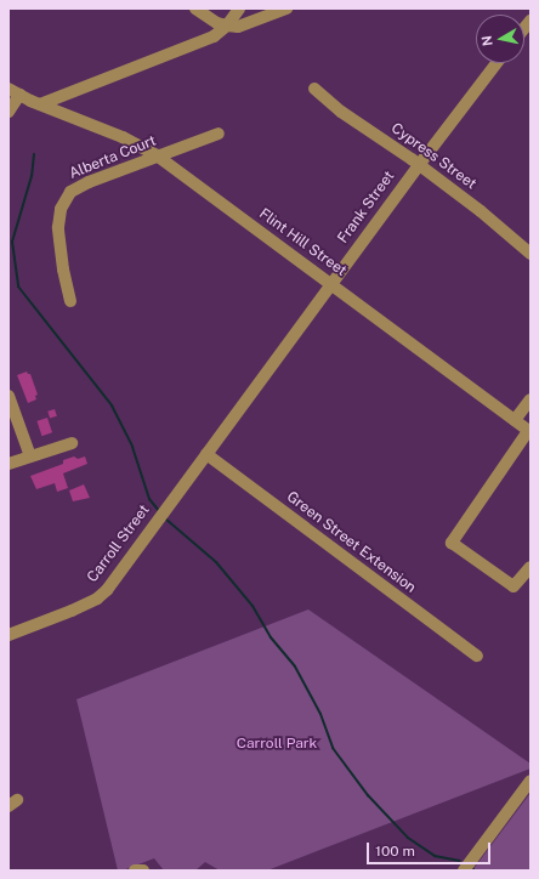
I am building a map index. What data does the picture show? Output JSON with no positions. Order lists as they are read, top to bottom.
{
  "streets": {
    "street": [
      "Cypress Street",
      "Alberta Court",
      "Frank Street",
      "Flint Hill Street",
      "Green Street Extension",
      "Carroll Street"
    ]
  },
  "crossings": [
    ["Cypress Street", "Frank Street"],
    ["Alberta Court", "Flint Hill Street"],
    ["Frank Street", "Flint Hill Street"],
    ["Frank Street", "Green Street Extension"],
    ["Frank Street", "Carroll Street"],
    ["Green Street Extension", "Carroll Street"]
  ],
  "parks": ["Carroll Park"],
  "scale_bar": "100 m",
  "north": "left"
}
